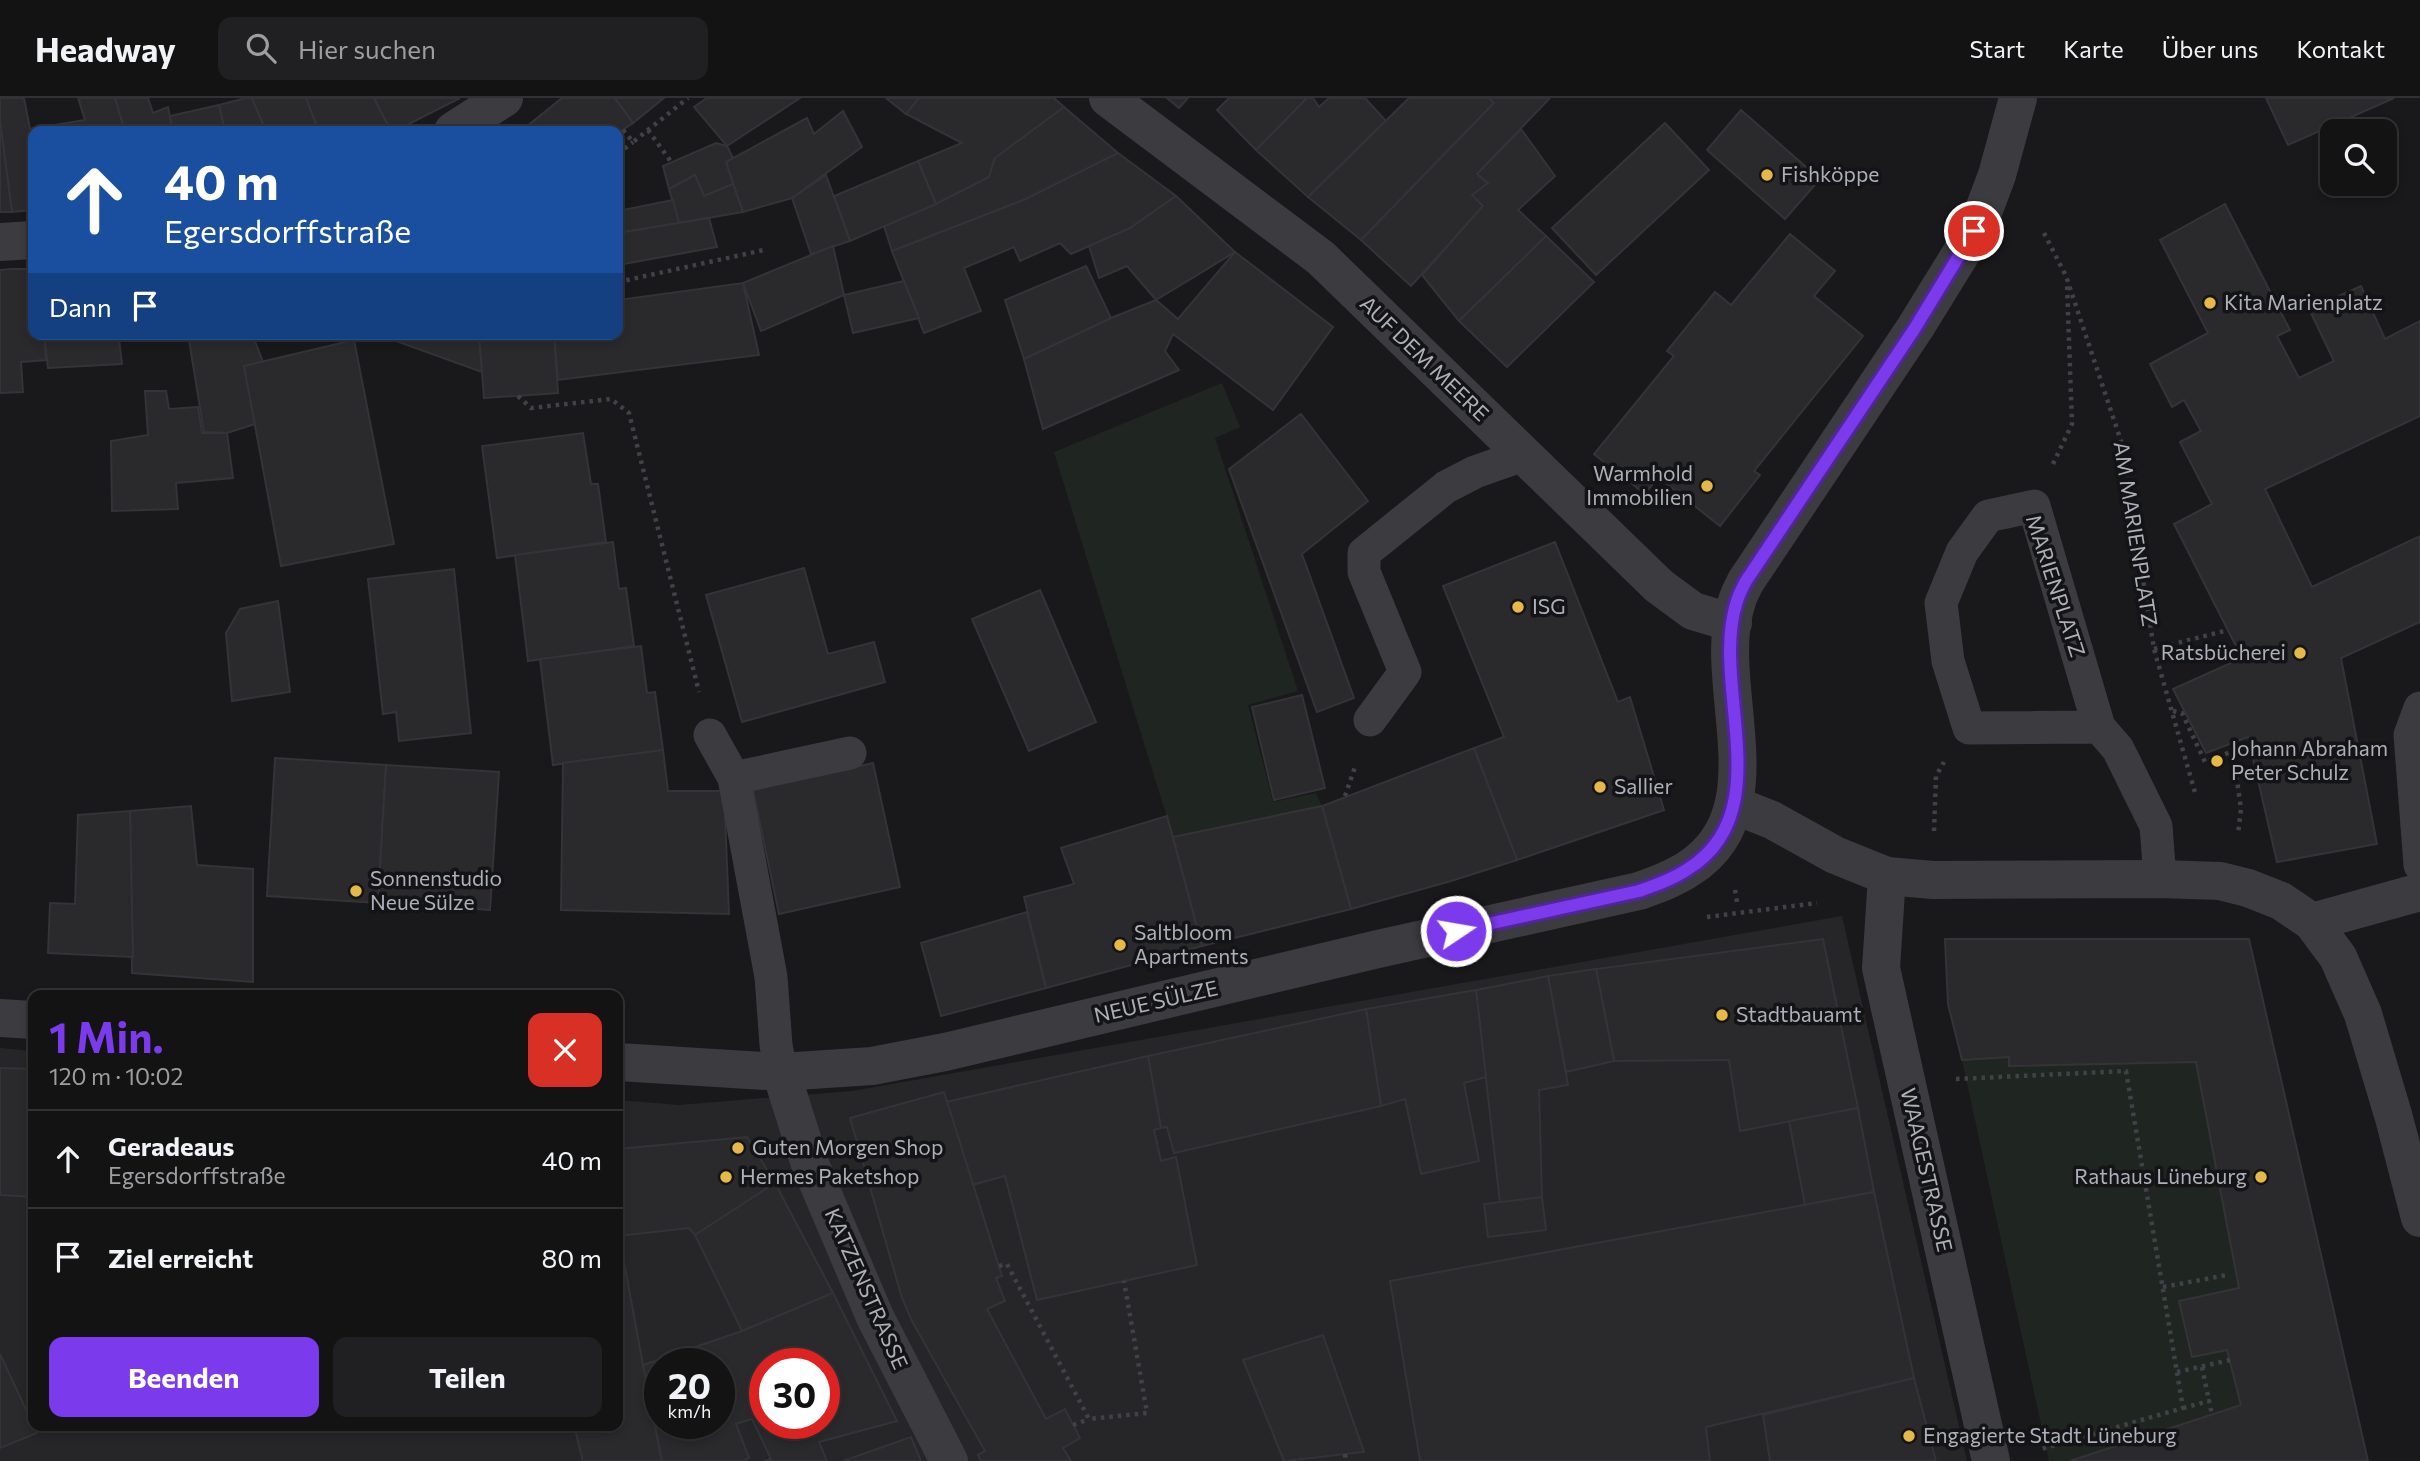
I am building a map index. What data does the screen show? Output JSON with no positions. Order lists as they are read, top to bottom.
{
  "streets": {
    "street": [
      "AUF DEM MEERE",
      "NEUE SÜLZE",
      "WAAGESTRASSE",
      "KATZENSTRASSE"
    ],
    "lane": ["MARIENPLATZ"],
    "path": ["AM MARIENPLATZ"]
  },
  "crossings": [
    ["AUF DEM MEERE", "NEUE SÜLZE"],
    ["NEUE SÜLZE", "KATZENSTRASSE"]
  ],
  "places": [
    "Fishköppe",
    "Kita Marienplatz",
    "Warmhold Immobilien",
    "ISG",
    "Ratsbücherei",
    "Johann Abraham Peter Schulz",
    "Sallier",
    "Sonnenstudio Neue Sülze",
    "Saltbloom Apartments",
    "Stadtbauamt",
    "Guten Morgen Shop",
    "Hermes Paketshop",
    "Rathaus Lüneburg",
    "Engagierte Stadt Lüneburg"
  ],
  "page": {
    "header": "Headway",
    "search": "Hier suchen",
    "nav": [
      "Start",
      "Karte",
      "Über uns",
      "Kontakt"
    ],
    "turn": ["40 m", "Egersdorffstraße"],
    "then": "Dann",
    "heading": ["1 Min.", "120 m · 10:02"],
    "list": [
      {
        "name": "Geradeaus",
        "note": "Egersdorffstraße",
        "value": "40 m"
      },
      {
        "name": "Ziel erreicht",
        "value": "80 m"
      }
    ],
    "buttons": ["Beenden", "Teilen"],
    "speed": "20 km/h",
    "limit": "30"
  }
}
